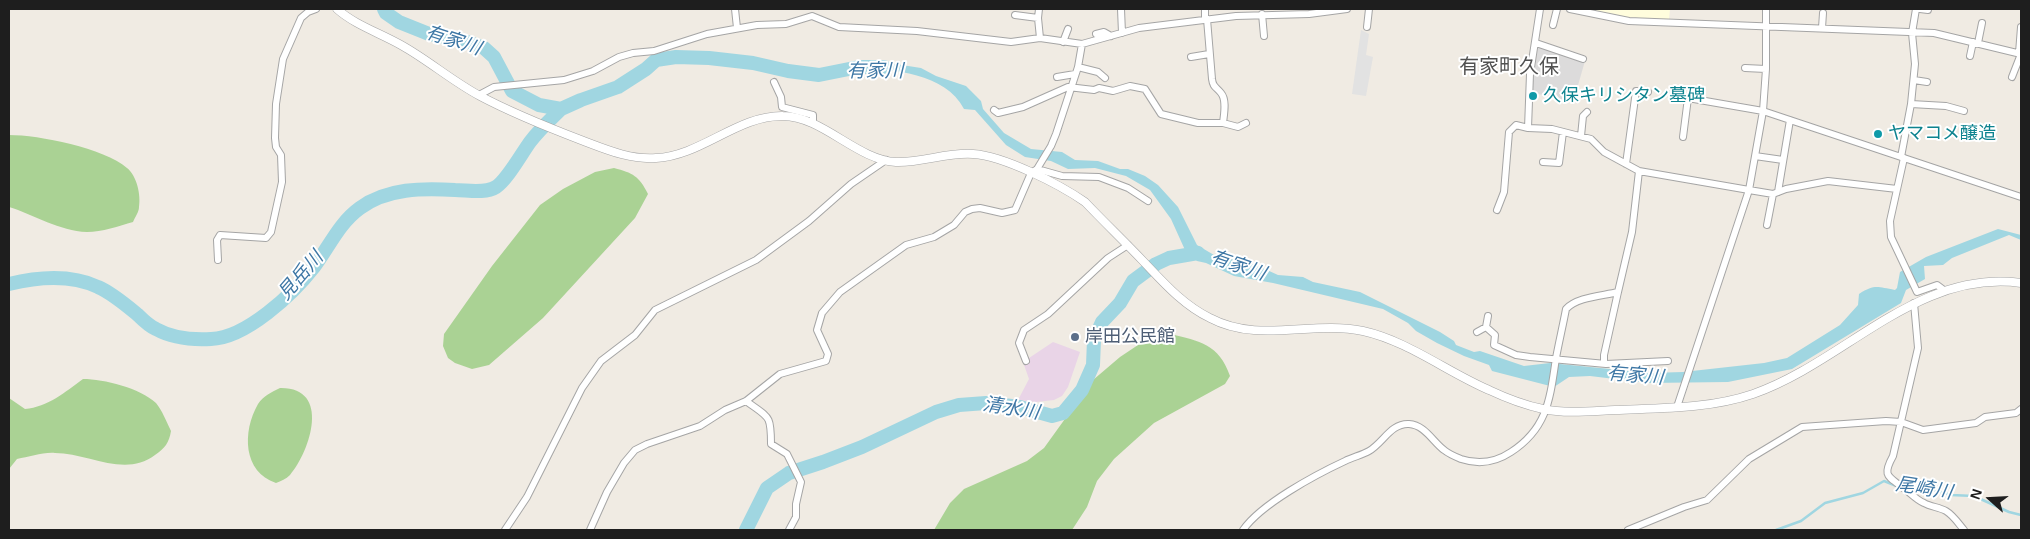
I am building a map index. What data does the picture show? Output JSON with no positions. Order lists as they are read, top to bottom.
{
  "districts": ["有家町久保"],
  "water": [
    "有家川",
    "見岳川",
    "清水川",
    "尾崎川"
  ],
  "places": ["久保キリシタン墓碑", "ヤマコメ醸造", "岸田公民館"],
  "north": "left"
}
